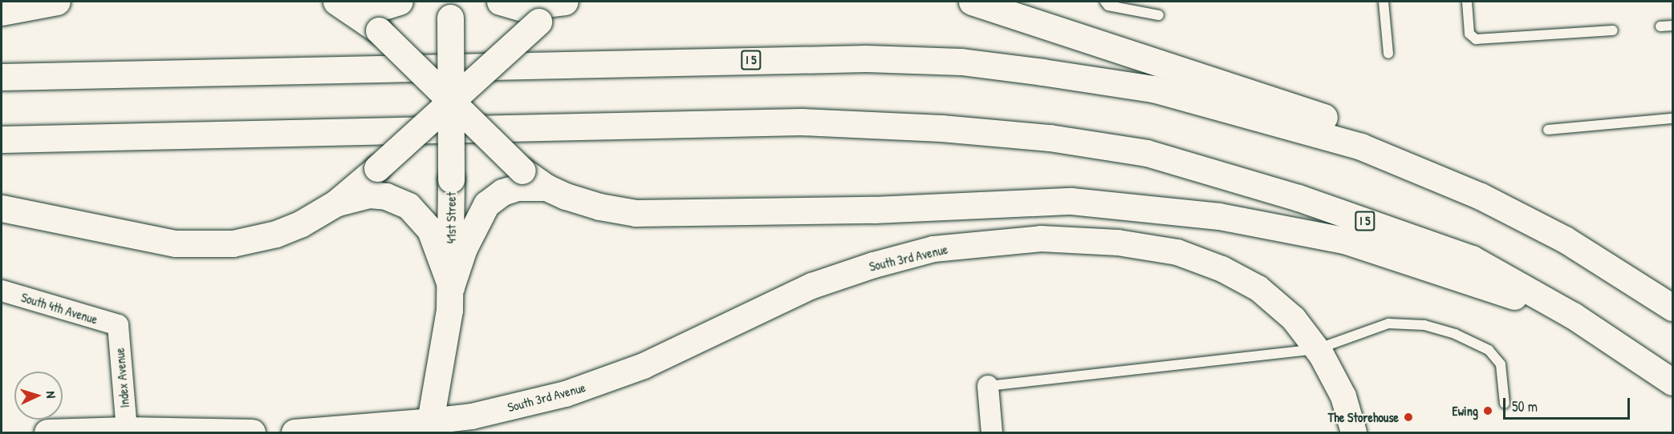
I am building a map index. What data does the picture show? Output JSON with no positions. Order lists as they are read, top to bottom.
{
  "streets": {
    "main road": ["I 5", "41st Street"],
    "street": ["South 3rd Avenue", "South 4th Avenue", "Index Avenue"]
  },
  "crossings": [
    ["41st Street", "South 3rd Avenue"],
    ["South 4th Avenue", "Index Avenue"]
  ],
  "places": ["Ewing", "The Storehouse"],
  "scale_bar": "50 m",
  "north": "right"
}
